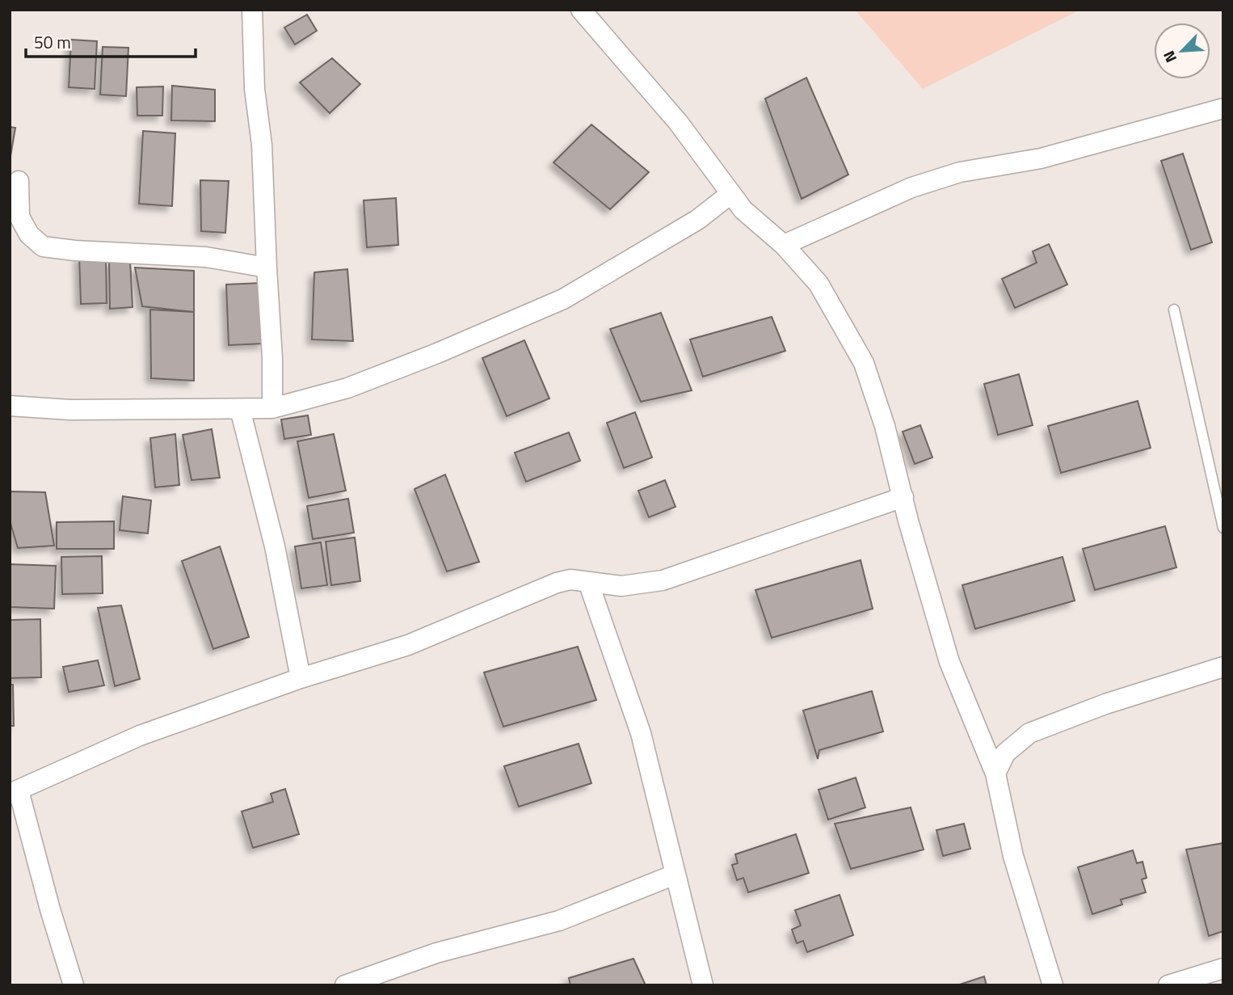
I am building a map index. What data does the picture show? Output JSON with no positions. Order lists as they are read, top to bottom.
{
  "scale_bar": "50 m",
  "north": "bottom left"
}
